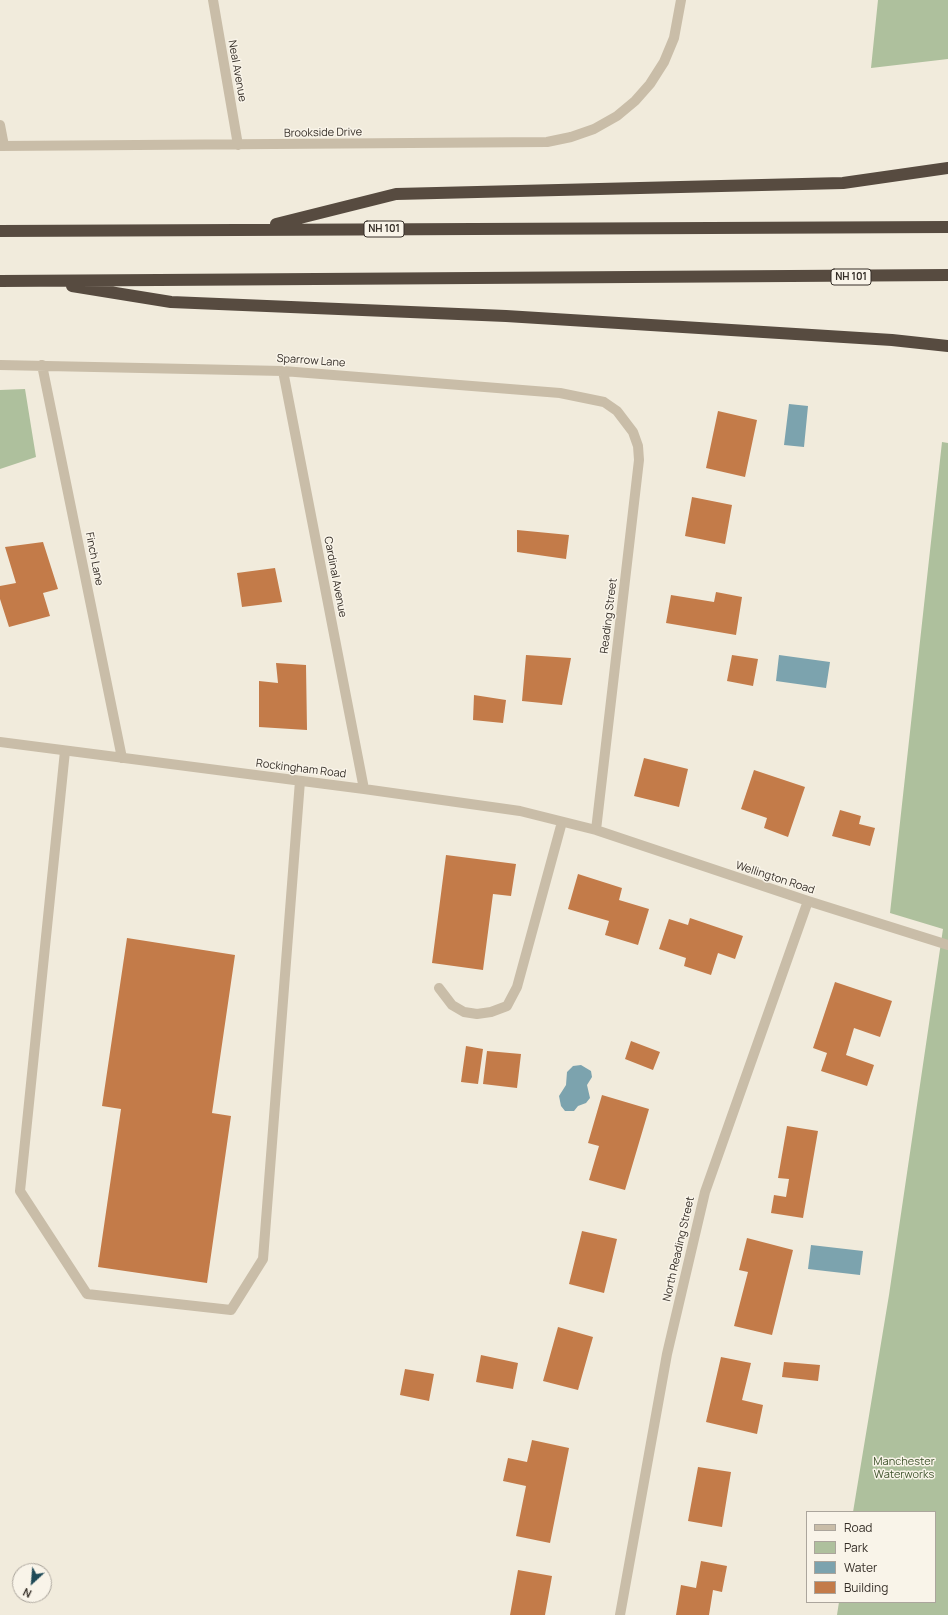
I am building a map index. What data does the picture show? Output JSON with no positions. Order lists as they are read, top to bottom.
{
  "streets": {
    "highway": ["NH 101"],
    "street": [
      "Neal Avenue",
      "Brookside Drive",
      "Sparrow Lane",
      "Finch Lane",
      "Cardinal Avenue",
      "Reading Street",
      "Rockingham Road",
      "Wellington Road",
      "North Reading Street"
    ]
  },
  "crossings": [
    ["Neal Avenue", "Brookside Drive"],
    ["Sparrow Lane", "Finch Lane"],
    ["Sparrow Lane", "Cardinal Avenue"],
    ["Sparrow Lane", "Reading Street"],
    ["Finch Lane", "Rockingham Road"],
    ["Cardinal Avenue", "Rockingham Road"],
    ["Reading Street", "Rockingham Road"],
    ["Reading Street", "Wellington Road"],
    ["Rockingham Road", "Wellington Road"],
    ["Wellington Road", "North Reading Street"]
  ],
  "parks": ["Manchester Waterworks"],
  "legend": [
    "Road",
    "Park",
    "Water",
    "Building"
  ],
  "north": "bottom left"
}
